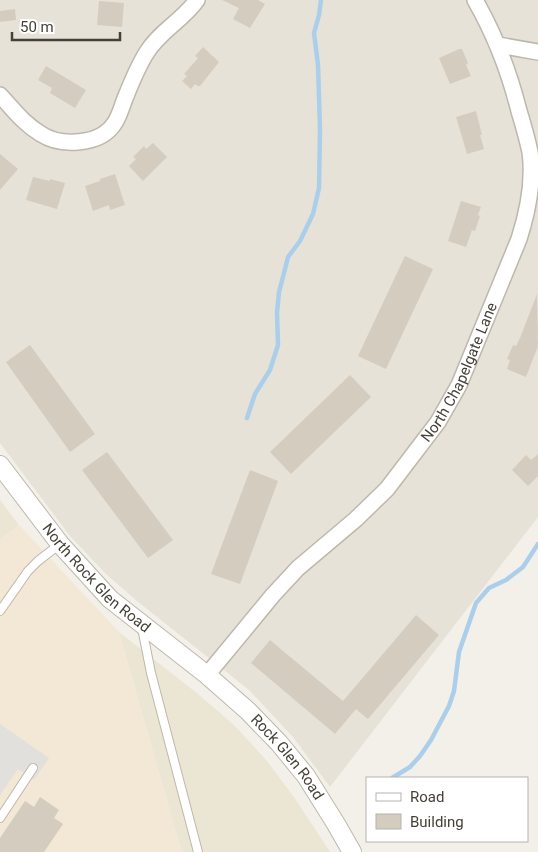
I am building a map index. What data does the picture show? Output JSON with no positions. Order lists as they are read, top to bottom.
{
  "streets": {
    "street": ["North Chapelgate Lane", "North Rock Glen Road", "Rock Glen Road"]
  },
  "crossings": [
    ["North Chapelgate Lane", "North Rock Glen Road"],
    ["North Chapelgate Lane", "Rock Glen Road"],
    ["North Rock Glen Road", "Rock Glen Road"]
  ],
  "legend": ["Road", "Building"],
  "scale_bar": "50 m"
}
